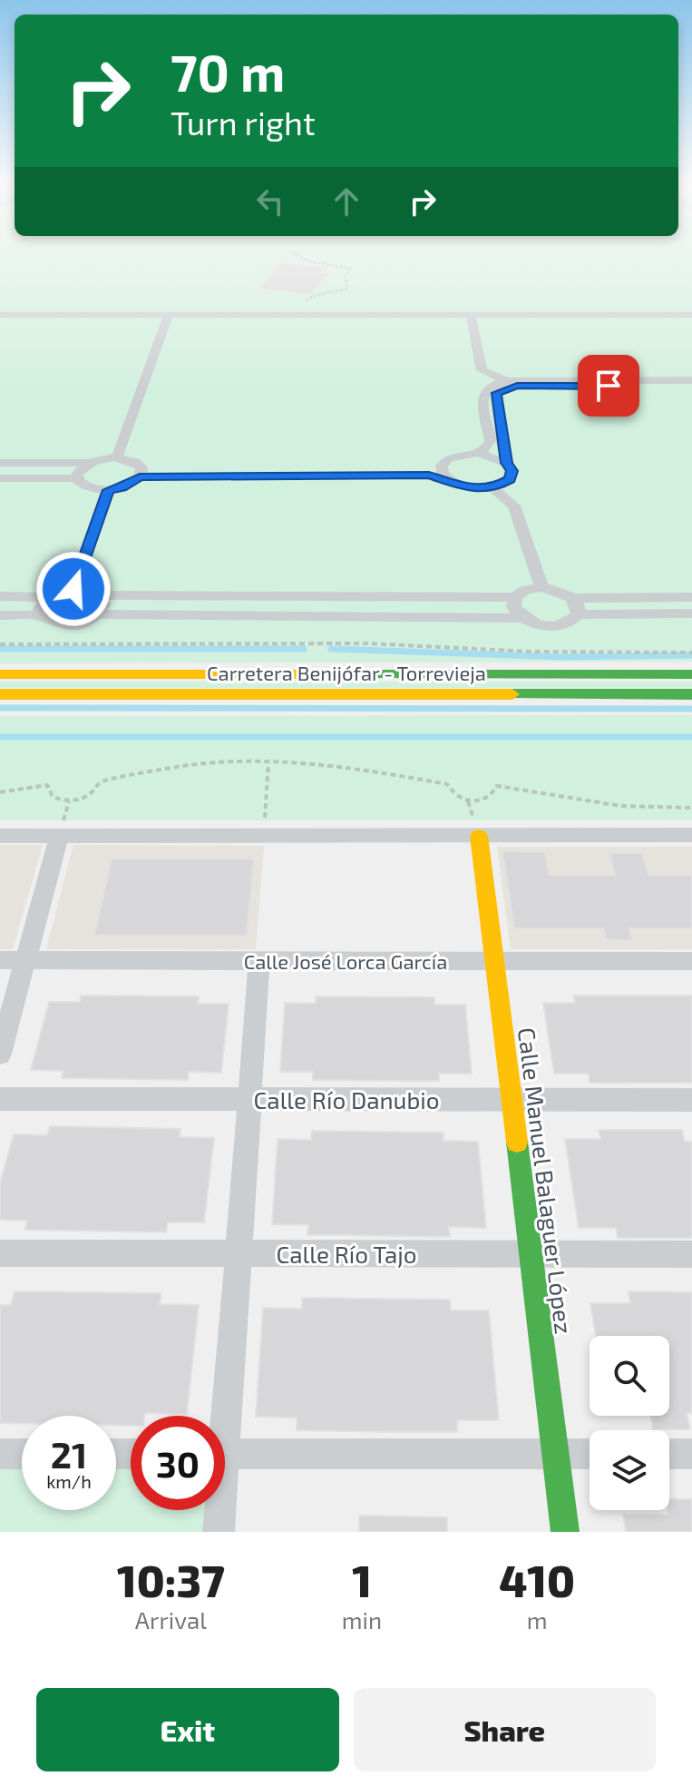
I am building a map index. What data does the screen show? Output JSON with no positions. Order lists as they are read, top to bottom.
{
  "streets": {
    "main road": ["Carretera Benijófar - Torrevieja", "Calle Manuel Balaguer López"],
    "street": ["Calle José Lorca García", "Calle Río Danubio", "Calle Río Tajo"]
  },
  "crossings": [
    ["Calle José Lorca García", "Calle Manuel Balaguer López"],
    ["Calle Río Danubio", "Calle Manuel Balaguer López"],
    ["Calle Manuel Balaguer López", "Calle Río Tajo"]
  ],
  "page": {
    "turn": ["70 m", "Turn right"],
    "speed": "21 km/h",
    "limit": "30",
    "eta": [
      "10:37",
      "Arrival",
      "1",
      "min",
      "410",
      "m"
    ],
    "buttons": ["Exit", "Share"]
  }
}
